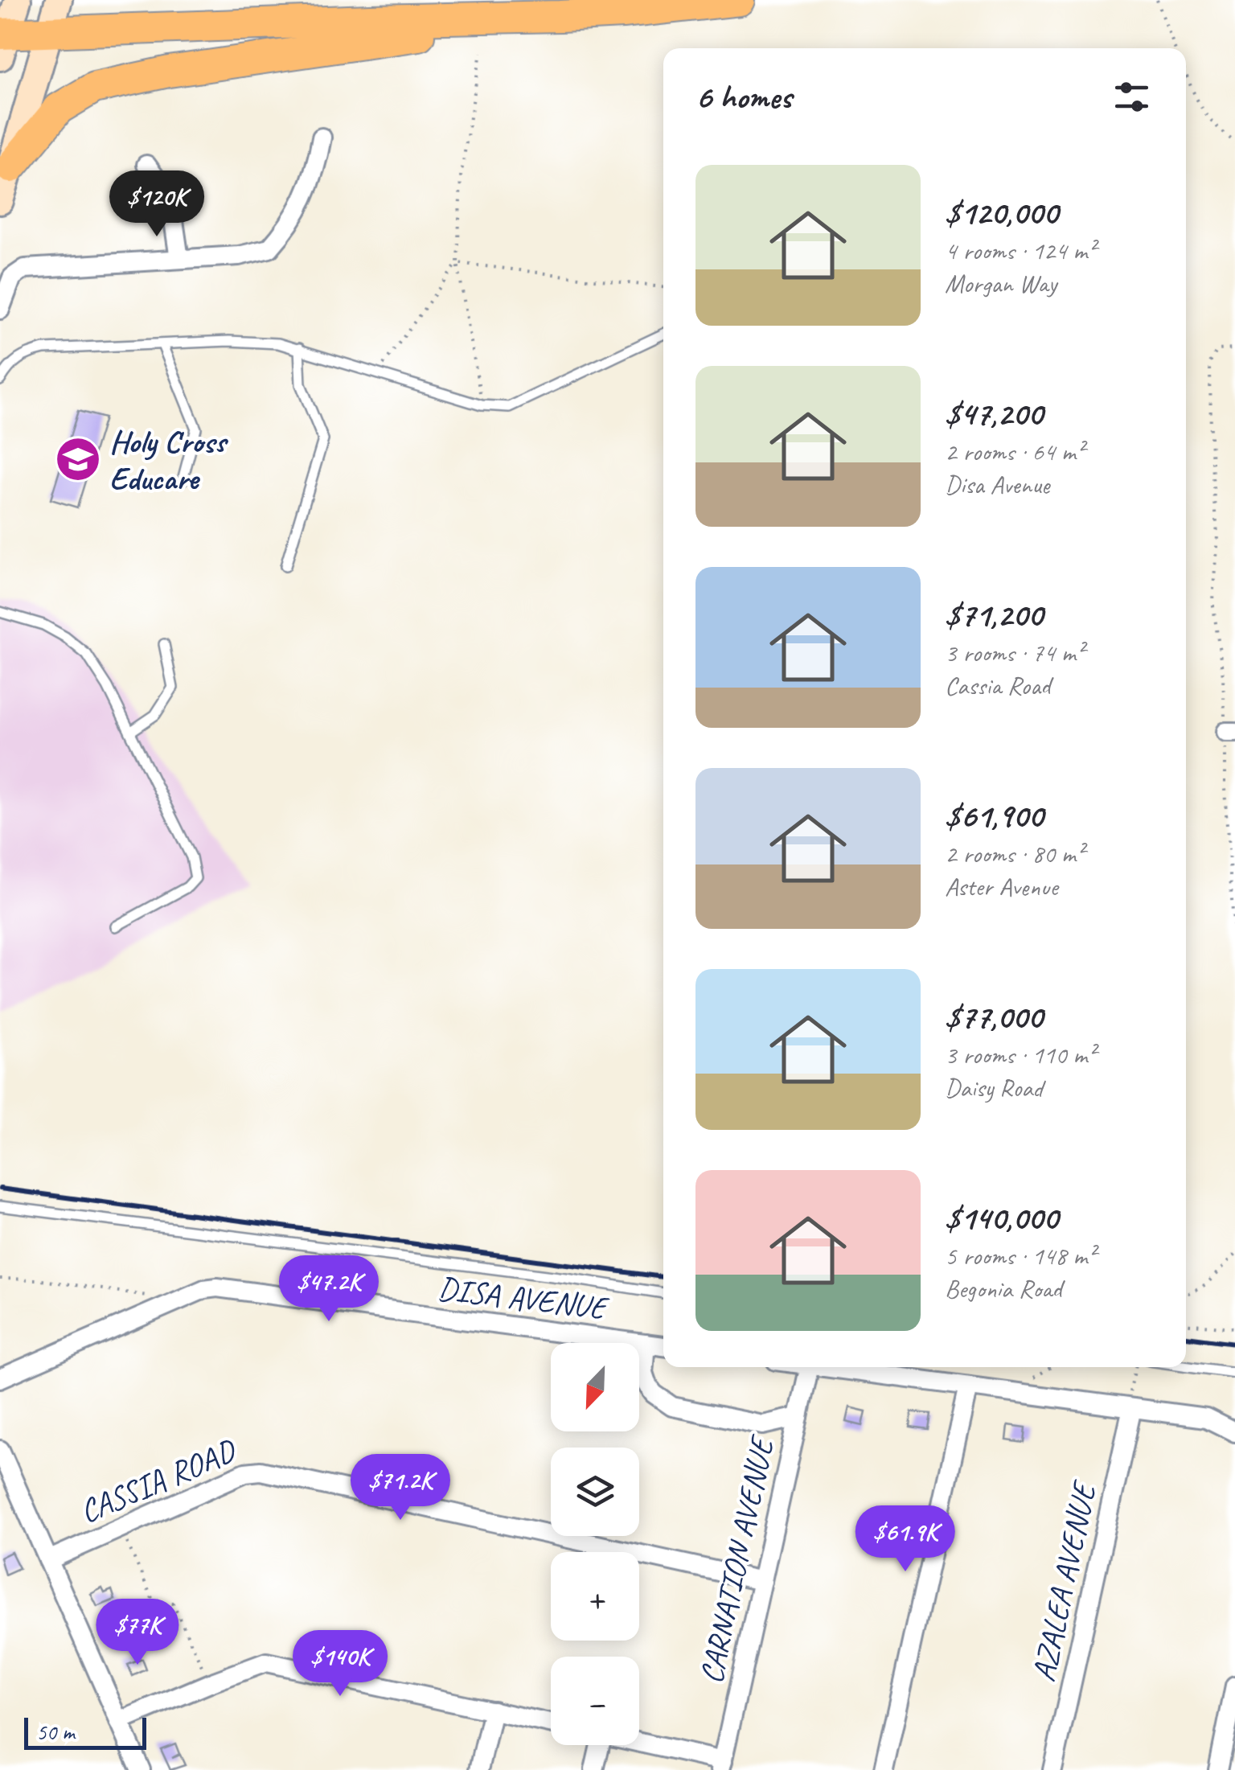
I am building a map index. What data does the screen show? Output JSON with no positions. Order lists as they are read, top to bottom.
{
  "streets": {
    "street": [
      "DISA AVENUE",
      "CASSIA ROAD",
      "CARNATION AVENUE",
      "AZALEA AVENUE"
    ]
  },
  "crossings": [
    ["CASSIA ROAD", "CARNATION AVENUE"]
  ],
  "places": {
    "school or university": ["Holy Cross Educare"]
  },
  "scale_bar": "50 m",
  "north": "bottom left",
  "page": {
    "heading": "6 homes",
    "list": [
      {
        "name": "$120,000",
        "note": "4 rooms · 124 m² · Morgan Way"
      },
      {
        "name": "$47,200",
        "note": "2 rooms · 64 m² · Disa Avenue"
      },
      {
        "name": "$71,200",
        "note": "3 rooms · 74 m² · Cassia Road"
      },
      {
        "name": "$61,900",
        "note": "2 rooms · 80 m² · Aster Avenue"
      },
      {
        "name": "$77,000",
        "note": "3 rooms · 110 m² · Daisy Road"
      },
      {
        "name": "$140,000",
        "note": "5 rooms · 148 m² · Begonia Road"
      }
    ],
    "price": [
      "$120K",
      "$47.2K",
      "$71.2K",
      "$61.9K",
      "$77K",
      "$140K"
    ],
    "map_buttons": ["+", "−"],
    "scale": "50 m"
  }
}
